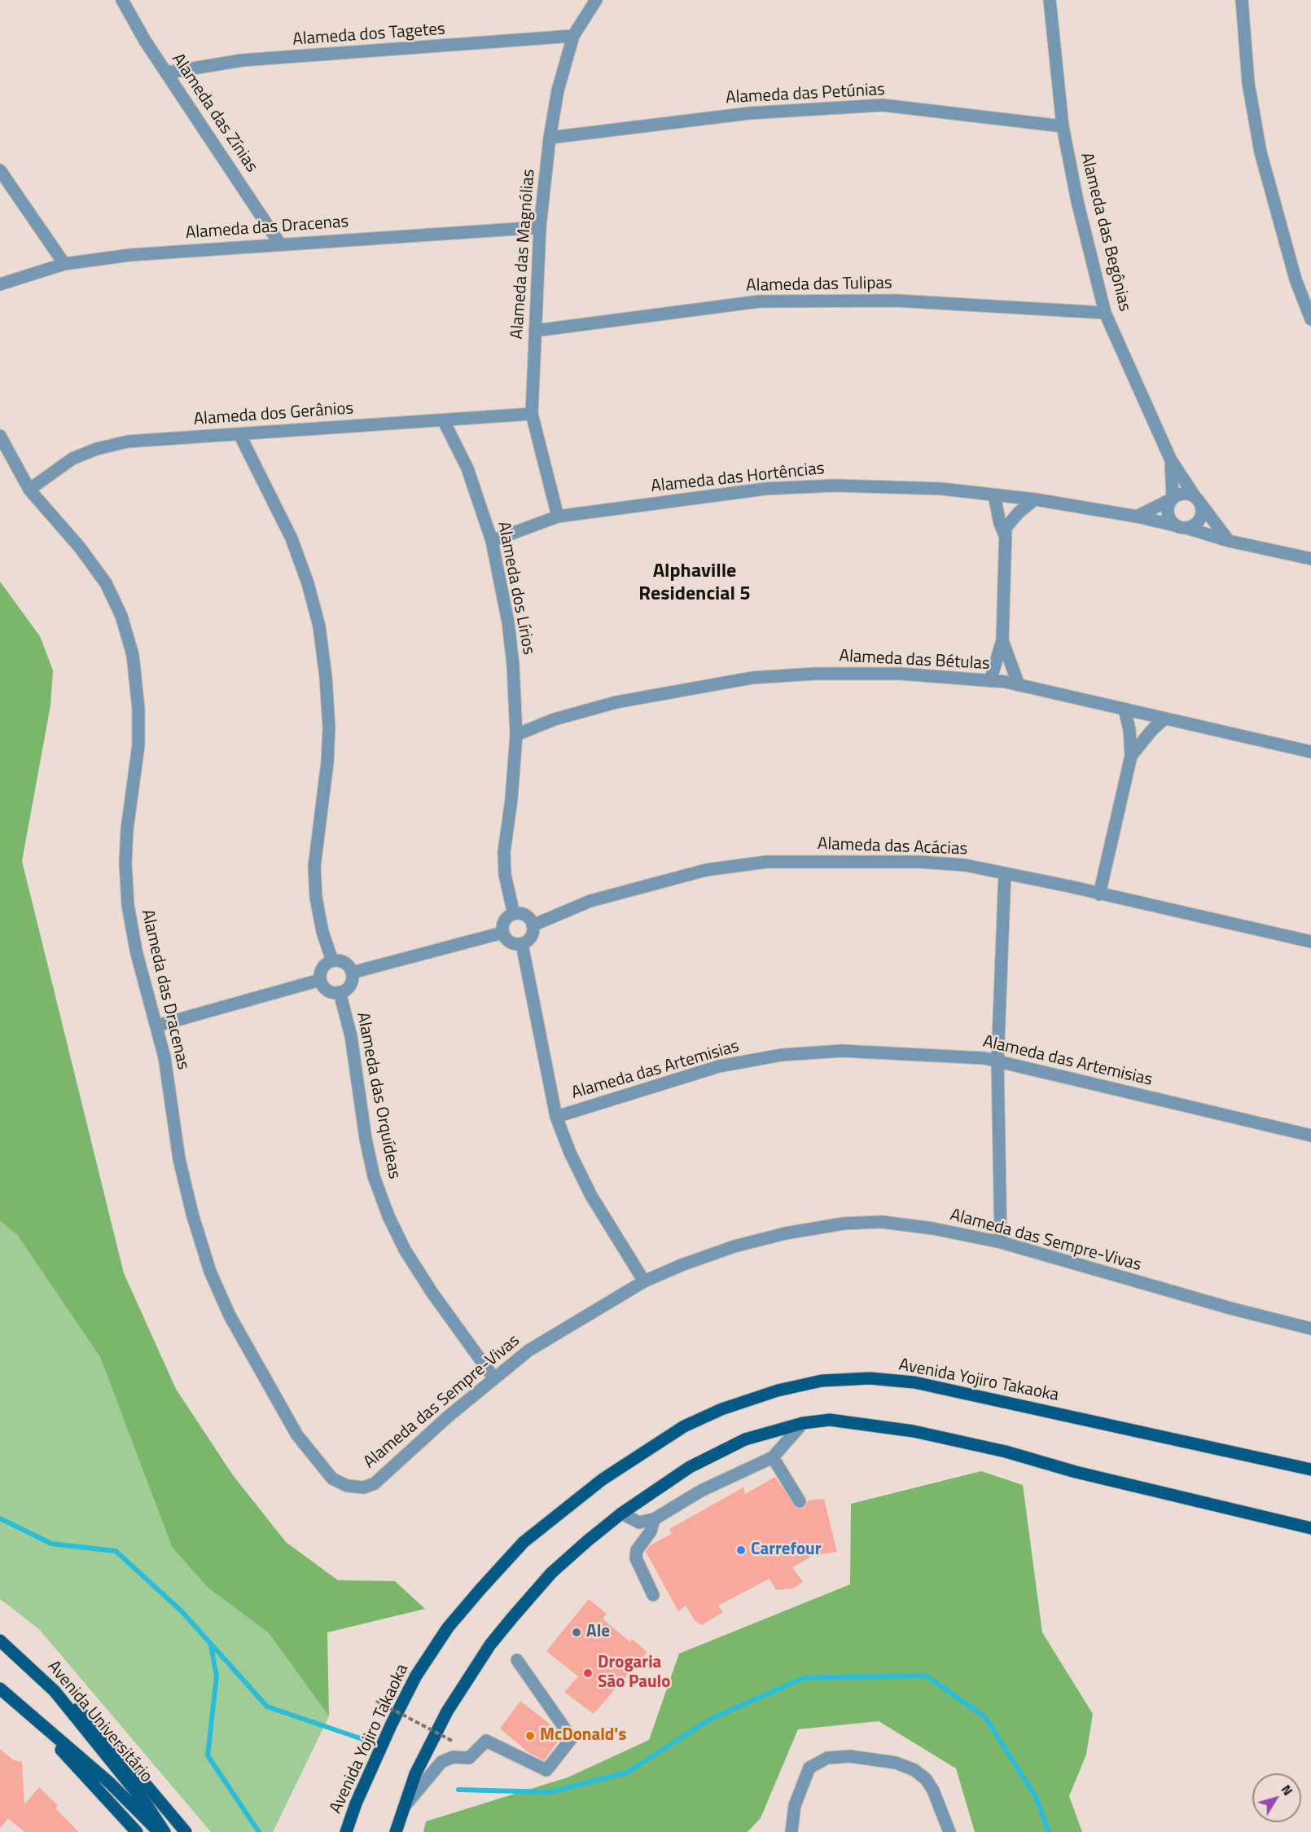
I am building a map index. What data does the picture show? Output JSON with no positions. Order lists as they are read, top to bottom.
{
  "streets": {
    "main road": ["Avenida Yojiro Takaoka", "Avenida Universitário"],
    "street": [
      "Alameda dos Tagetes",
      "Alameda das Petúnias",
      "Alameda das Zínias",
      "Alameda das Dracenas",
      "Alameda das Begônias",
      "Alameda das Magnólias",
      "Alameda das Tulipas",
      "Alameda dos Gerânios",
      "Alameda das Hortências",
      "Alameda dos Lírios",
      "Alameda das Bétulas",
      "Alameda das Acácias",
      "Alameda das Artemisias",
      "Alameda das Orquídeas",
      "Alameda das Sempre-Vivas"
    ]
  },
  "crossings": [
    ["Alameda dos Tagetes", "Alameda das Zínias"],
    ["Alameda dos Tagetes", "Alameda das Magnólias"],
    ["Alameda das Petúnias", "Alameda das Begônias"],
    ["Alameda das Petúnias", "Alameda das Magnólias"],
    ["Alameda das Zínias", "Alameda das Dracenas"],
    ["Alameda das Dracenas", "Alameda das Magnólias"],
    ["Alameda das Dracenas", "Alameda dos Gerânios"],
    ["Alameda das Dracenas", "Alameda das Sempre-Vivas"],
    ["Alameda das Begônias", "Alameda das Tulipas"],
    ["Alameda das Begônias", "Alameda das Hortências"],
    ["Alameda das Magnólias", "Alameda das Tulipas"],
    ["Alameda das Magnólias", "Alameda dos Gerânios"],
    ["Alameda das Magnólias", "Alameda das Hortências"],
    ["Alameda dos Gerânios", "Alameda dos Lírios"],
    ["Alameda das Hortências", "Alameda dos Lírios"],
    ["Alameda dos Lírios", "Alameda das Bétulas"],
    ["Alameda dos Lírios", "Alameda das Acácias"],
    ["Alameda das Orquídeas", "Alameda das Sempre-Vivas"]
  ],
  "districts": ["Alphaville Residencial 5"],
  "places": [
    "Carrefour",
    "Ale",
    "Drogaria São Paulo",
    "McDonald's"
  ],
  "north": "top right"
}
